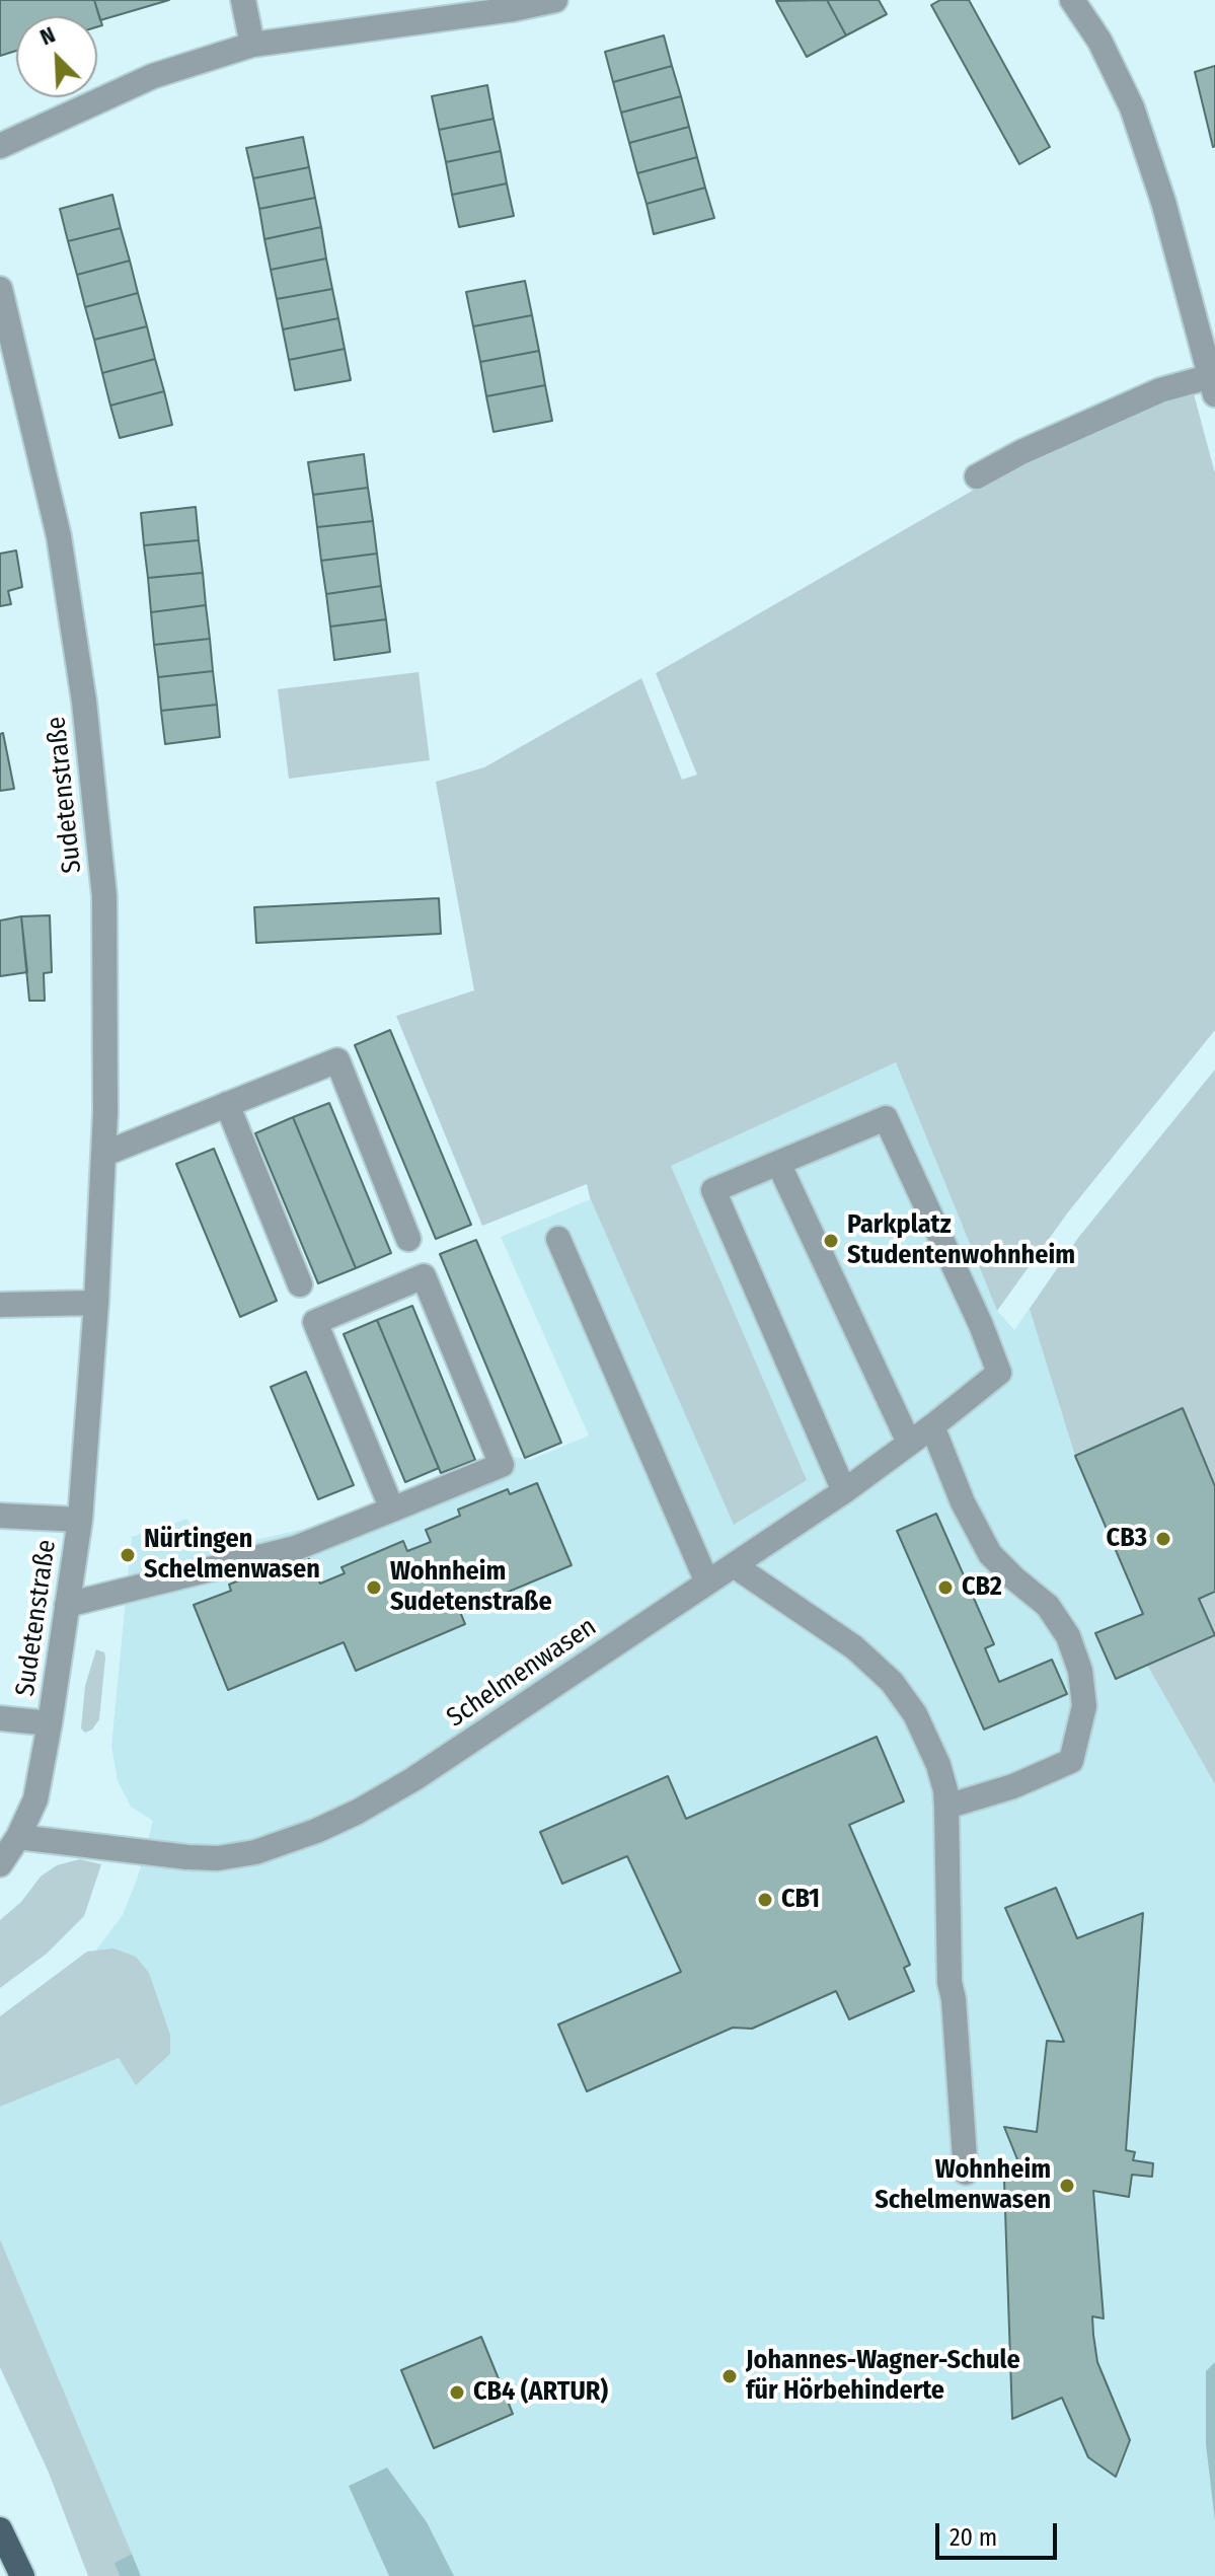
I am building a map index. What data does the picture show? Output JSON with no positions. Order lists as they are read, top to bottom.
{
  "streets": {
    "street": ["Sudetenstraße", "Schelmenwasen"]
  },
  "crossings": [
    ["Sudetenstraße", "Schelmenwasen"]
  ],
  "places": [
    "Parkplatz Studentenwohnheim",
    "CB3",
    "Nürtingen Schelmenwasen",
    "Wohnheim Sudetenstraße",
    "CB2",
    "CB1",
    "Wohnheim Schelmenwasen",
    "Johannes-Wagner-Schule für Hörbehinderte",
    "CB4 (ARTUR)"
  ],
  "scale_bar": "20 m",
  "north": "top left"
}
